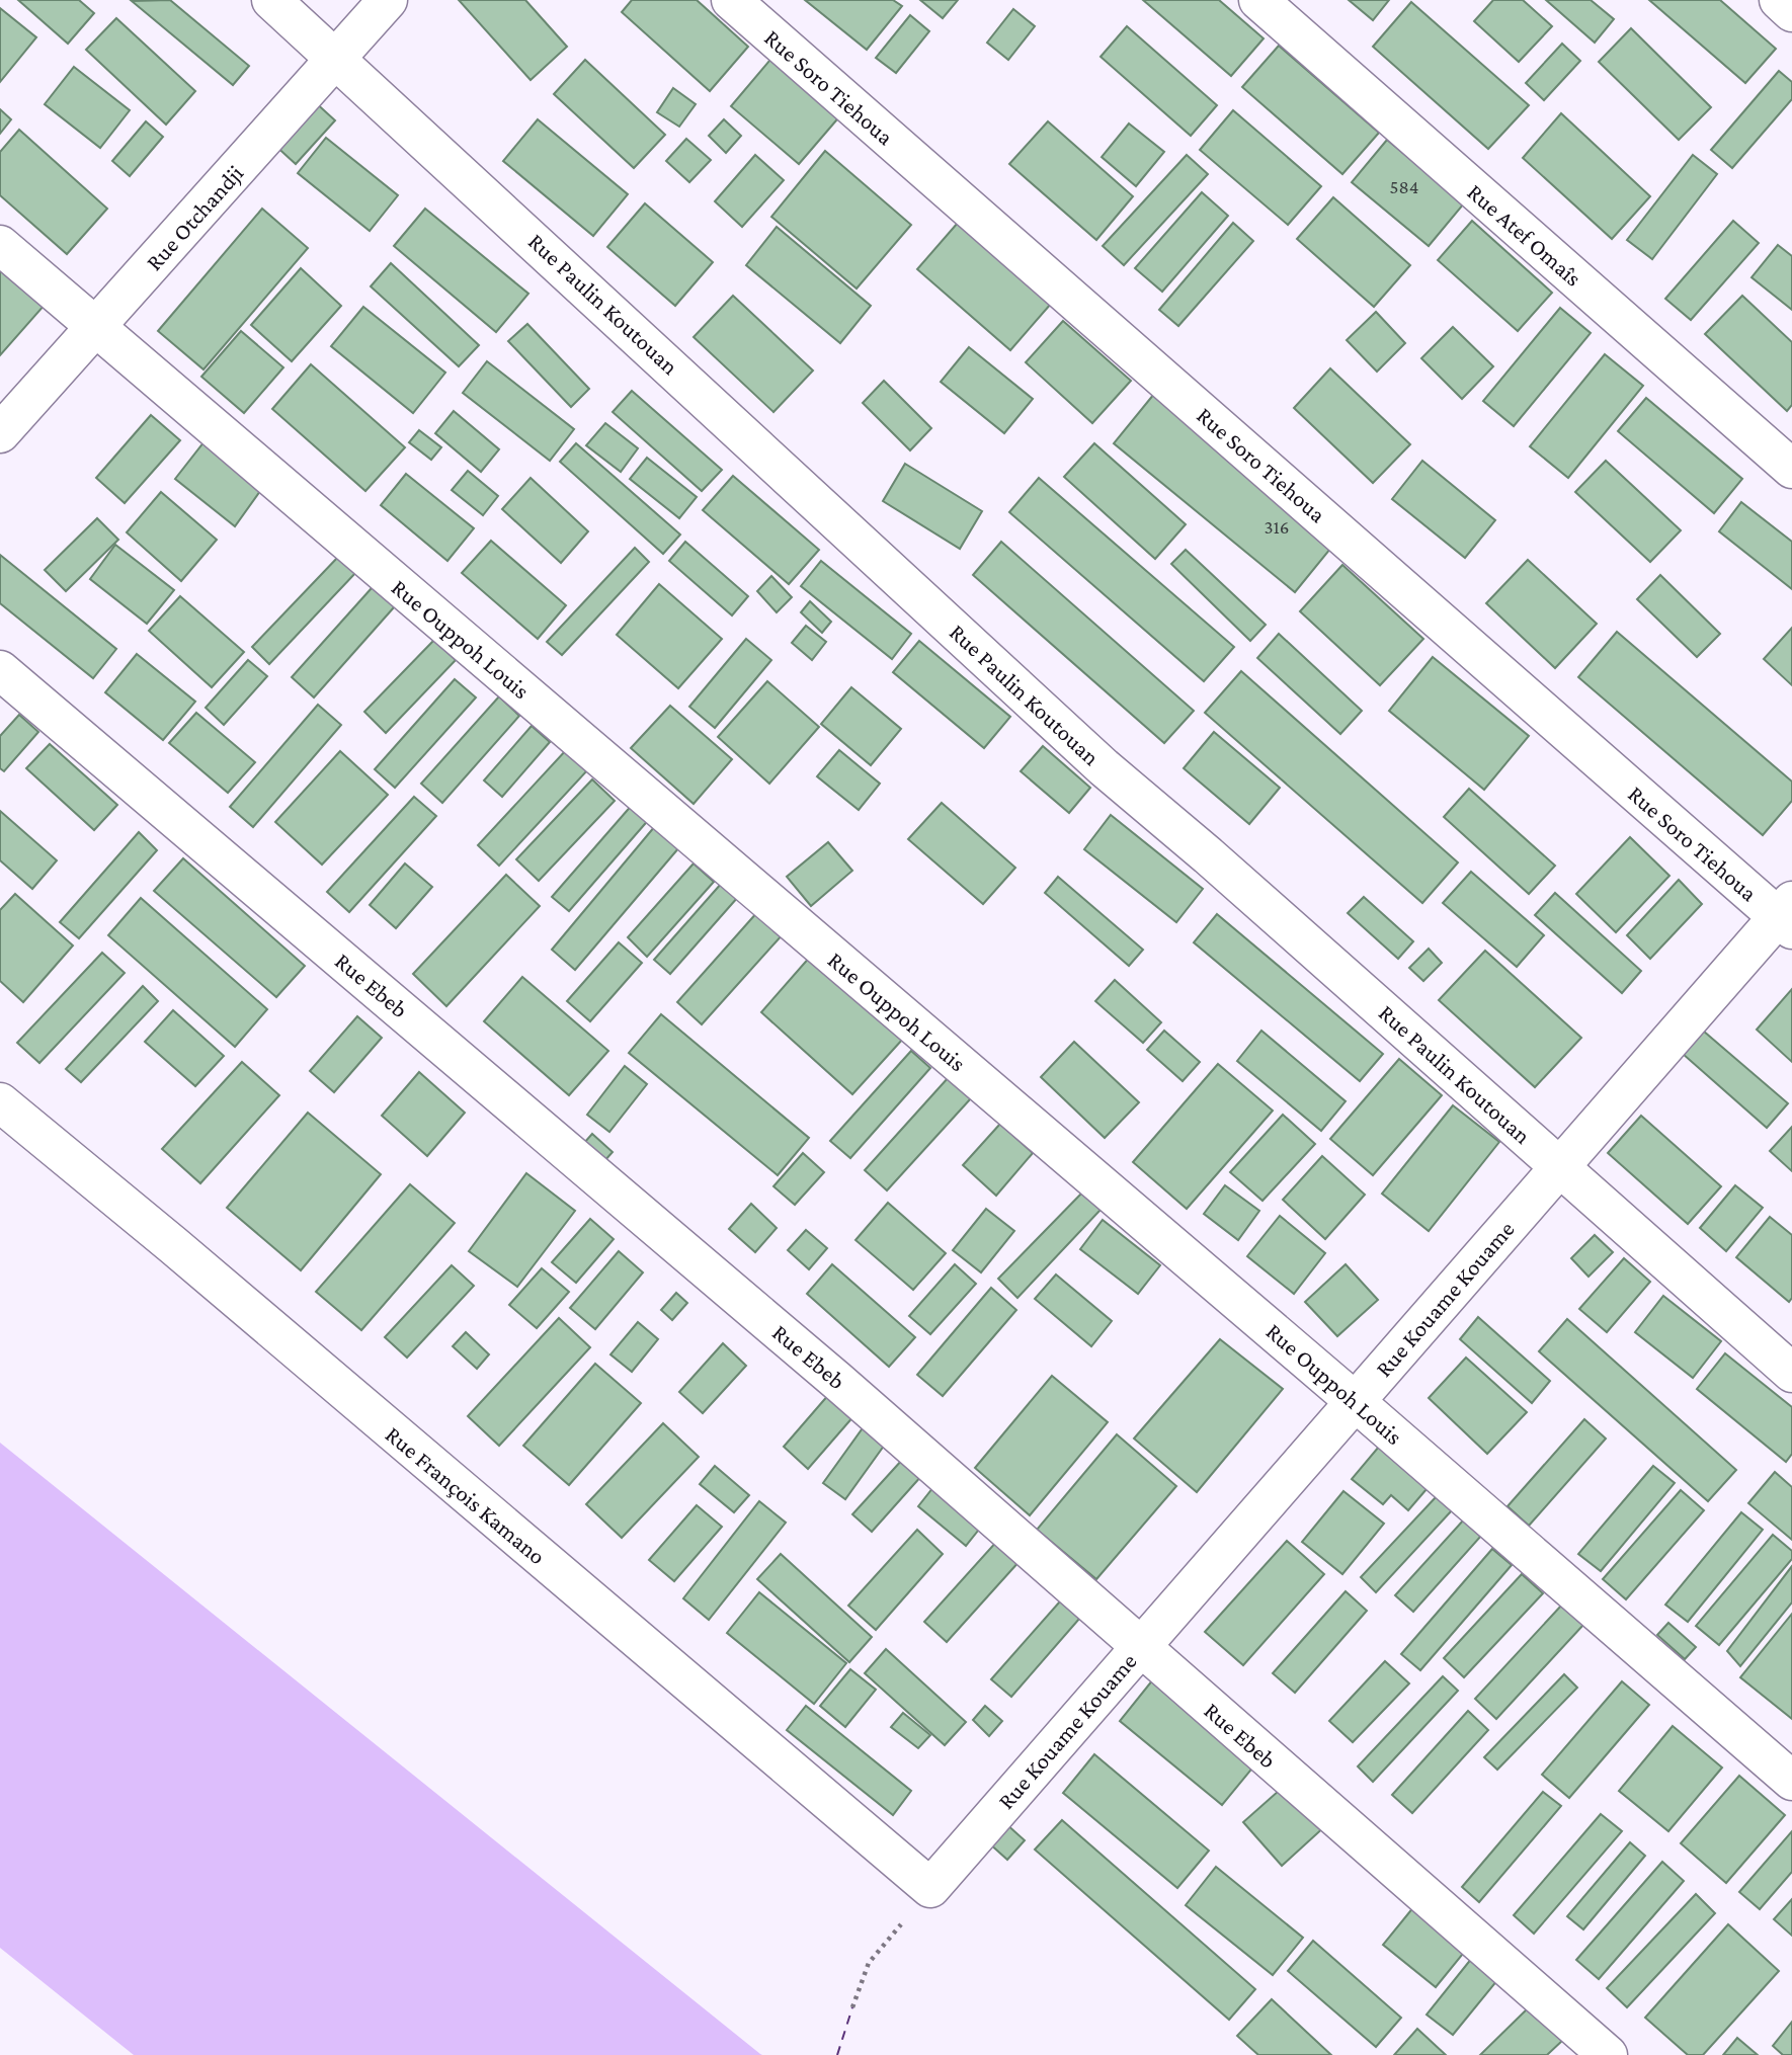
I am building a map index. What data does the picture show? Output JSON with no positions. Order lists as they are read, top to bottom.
{
  "streets": {
    "street": [
      "Rue Soro Tiehoua",
      "Rue Otchandji",
      "Rue Atef Omaîs",
      "Rue Paulin Koutouan",
      "Rue Ouppoh Louis",
      "Rue Ebeb",
      "Rue Kouame Kouame",
      "Rue François Kamano"
    ]
  },
  "crossings": [
    ["Rue Soro Tiehoua", "Rue Kouame Kouame"],
    ["Rue Otchandji", "Rue Paulin Koutouan"],
    ["Rue Otchandji", "Rue Ouppoh Louis"],
    ["Rue Paulin Koutouan", "Rue Kouame Kouame"],
    ["Rue Ouppoh Louis", "Rue Kouame Kouame"],
    ["Rue Ebeb", "Rue Kouame Kouame"],
    ["Rue Kouame Kouame", "Rue François Kamano"]
  ],
  "house_numbers": ["584", "316"]
}
